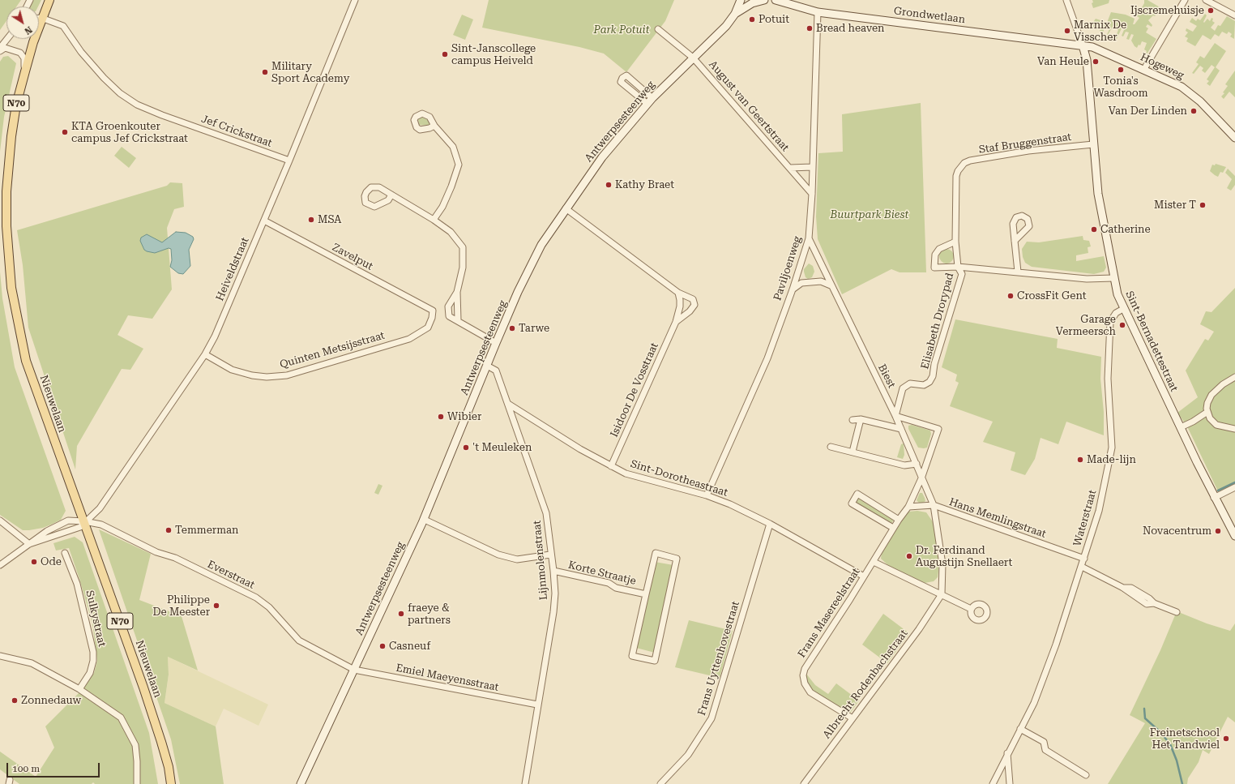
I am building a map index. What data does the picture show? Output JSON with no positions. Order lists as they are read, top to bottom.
{
  "streets": {
    "main road": ["N70", "Nieuwelaan"],
    "street": [
      "Grondwetlaan",
      "Hogeweg",
      "August van Geertstraat",
      "Antwerpsesteenweg",
      "Jef Crickstraat",
      "Staf Bruggenstraat",
      "Zavelput",
      "Paviljoenweg",
      "Heiveldstraat",
      "Elisabeth Drorypad",
      "Sint-Bernadettestraat",
      "Quinten Metsijsstraat",
      "Biest",
      "Isidoor De Vosstraat",
      "Sint-Dorotheastraat",
      "Hans Memlingstraat",
      "Waterstraat",
      "Lijnmolenstraat",
      "Korte Straatje",
      "Everstraat",
      "Frans Masereelstraat",
      "Sulkystraat",
      "Frans Uyttenhovestraat",
      "Emiel Maeyensstraat",
      "Albrecht Rodenbachstraat"
    ]
  },
  "crossings": [
    ["Grondwetlaan", "Hogeweg"],
    ["Grondwetlaan", "Paviljoenweg"],
    ["Grondwetlaan", "Sint-Bernadettestraat"],
    ["Hogeweg", "Sint-Bernadettestraat"],
    ["N70", "Jef Crickstraat"],
    ["N70", "Nieuwelaan"],
    ["August van Geertstraat", "Antwerpsesteenweg"],
    ["August van Geertstraat", "Paviljoenweg"],
    ["Antwerpsesteenweg", "Isidoor De Vosstraat"],
    ["Antwerpsesteenweg", "Lijnmolenstraat"],
    ["Antwerpsesteenweg", "Everstraat"],
    ["Antwerpsesteenweg", "Emiel Maeyensstraat"],
    ["Jef Crickstraat", "Heiveldstraat"],
    ["Jef Crickstraat", "Nieuwelaan"],
    ["Staf Bruggenstraat", "Elisabeth Drorypad"],
    ["Staf Bruggenstraat", "Sint-Bernadettestraat"],
    ["Zavelput", "Heiveldstraat"],
    ["Zavelput", "Quinten Metsijsstraat"],
    ["Paviljoenweg", "Biest"],
    ["Paviljoenweg", "Sint-Dorotheastraat"],
    ["Heiveldstraat", "Quinten Metsijsstraat"],
    ["Heiveldstraat", "Nieuwelaan"],
    ["Heiveldstraat", "Everstraat"],
    ["Elisabeth Drorypad", "Biest"],
    ["Elisabeth Drorypad", "Frans Masereelstraat"],
    ["Sint-Bernadettestraat", "Waterstraat"],
    ["Biest", "Hans Memlingstraat"],
    ["Biest", "Frans Masereelstraat"],
    ["Isidoor De Vosstraat", "Sint-Dorotheastraat"],
    ["Nieuwelaan", "Everstraat"],
    ["Sint-Dorotheastraat", "Lijnmolenstraat"],
    ["Sint-Dorotheastraat", "Frans Masereelstraat"],
    ["Sint-Dorotheastraat", "Frans Uyttenhovestraat"],
    ["Hans Memlingstraat", "Waterstraat"],
    ["Hans Memlingstraat", "Frans Masereelstraat"],
    ["Lijnmolenstraat", "Korte Straatje"],
    ["Lijnmolenstraat", "Emiel Maeyensstraat"],
    ["Everstraat", "Emiel Maeyensstraat"],
    ["Frans Masereelstraat", "Albrecht Rodenbachstraat"]
  ],
  "parks": ["Park Potuit", "Buurtpark Biest"],
  "places": [
    "Ijscremehuisje",
    "Potuit",
    "Bread heaven",
    "Marnix De Visscher",
    "Sint-Janscollege campus Heiveld",
    "Van Heule",
    "Tonia's Wasdroom",
    "Military Sport Academy",
    "Van Der Linden",
    "KTA Groenkouter campus Jef Crickstraat",
    "Kathy Braet",
    "Mister T",
    "MSA",
    "Catherine",
    "CrossFit Gent",
    "Garage Vermeersch",
    "Tarwe",
    "Wibier",
    "'t Meuleken",
    "Made-lijn",
    "Temmerman",
    "Novacentrum",
    "Dr. Ferdinand Augustijn Snellaert",
    "Ode",
    "Philippe De Meester",
    "fraeye & partners",
    "Casneuf",
    "Zonnedauw",
    "Freinetschool Het Tandwiel"
  ],
  "scale_bar": "100 m",
  "north": "bottom right"
}
